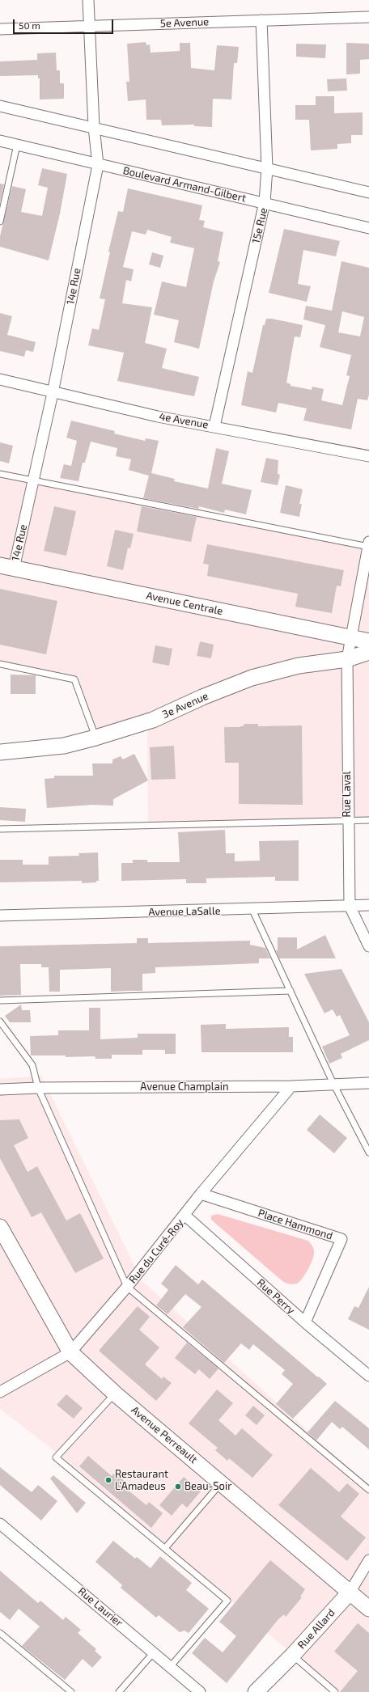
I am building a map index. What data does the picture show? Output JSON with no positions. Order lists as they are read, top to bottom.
{
  "streets": {
    "street": [
      "5e Avenue",
      "Boulevard Armand-Gilbert",
      "15e Rue",
      "14e Rue",
      "4e Avenue",
      "Avenue Centrale",
      "3e Avenue",
      "Rue Laval",
      "Avenue LaSalle",
      "Avenue Champlain",
      "Place Hammond",
      "Rue du Curé-Roy",
      "Rue Perry",
      "Avenue Perreault",
      "Rue Laurier",
      "Rue Allard"
    ]
  },
  "crossings": [
    ["5e Avenue", "15e Rue"],
    ["5e Avenue", "14e Rue"],
    ["Boulevard Armand-Gilbert", "15e Rue"],
    ["Boulevard Armand-Gilbert", "14e Rue"],
    ["15e Rue", "4e Avenue"],
    ["14e Rue", "4e Avenue"],
    ["14e Rue", "Avenue Centrale"],
    ["Avenue Centrale", "Rue Laval"],
    ["3e Avenue", "Rue Laval"],
    ["Rue Laval", "Avenue LaSalle"],
    ["Avenue Champlain", "Rue du Curé-Roy"],
    ["Place Hammond", "Rue du Curé-Roy"],
    ["Place Hammond", "Rue Perry"],
    ["Rue du Curé-Roy", "Rue Perry"],
    ["Rue du Curé-Roy", "Avenue Perreault"],
    ["Avenue Perreault", "Rue Allard"]
  ],
  "places": ["Restaurant L'Amadeus", "Beau-Soir"],
  "scale_bar": "50 m"
}
